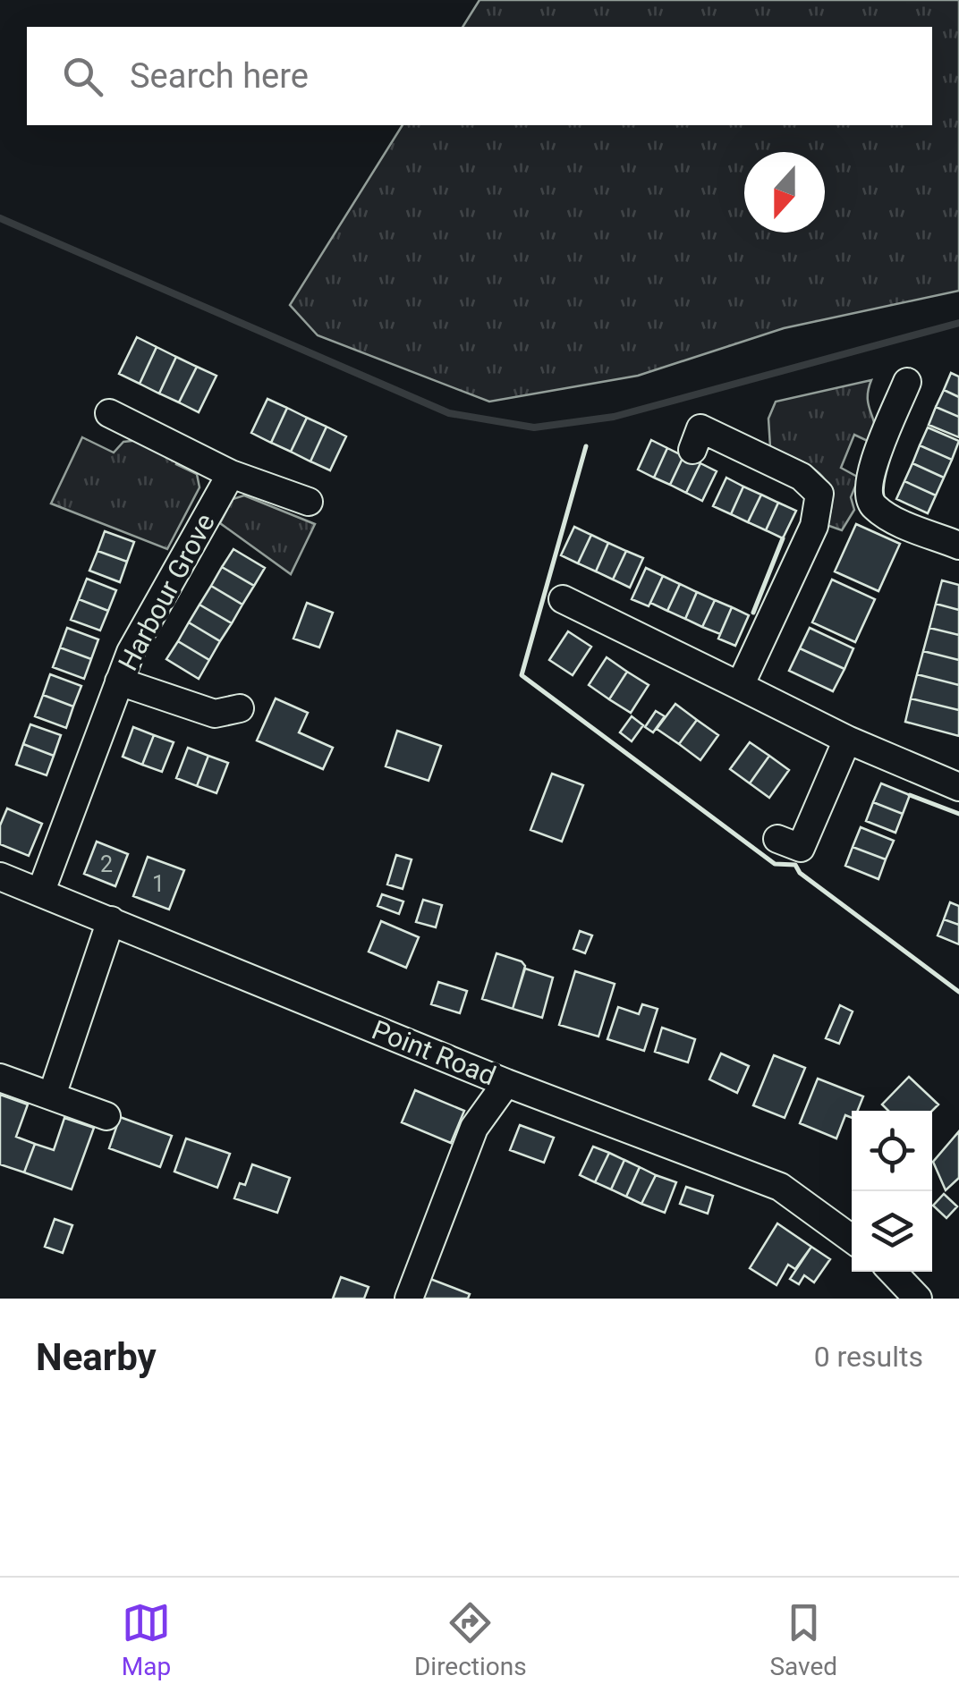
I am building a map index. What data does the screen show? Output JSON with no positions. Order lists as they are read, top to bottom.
{
  "streets": {
    "street": ["Harbour Grove", "Point Road"]
  },
  "crossings": [
    ["Harbour Grove", "Point Road"]
  ],
  "house_numbers": ["2", "1"],
  "north": "bottom",
  "page": {
    "search": "Search here",
    "heading": ["Nearby", "0 results"],
    "nav": ["Map", "Directions", "Saved"]
  }
}
